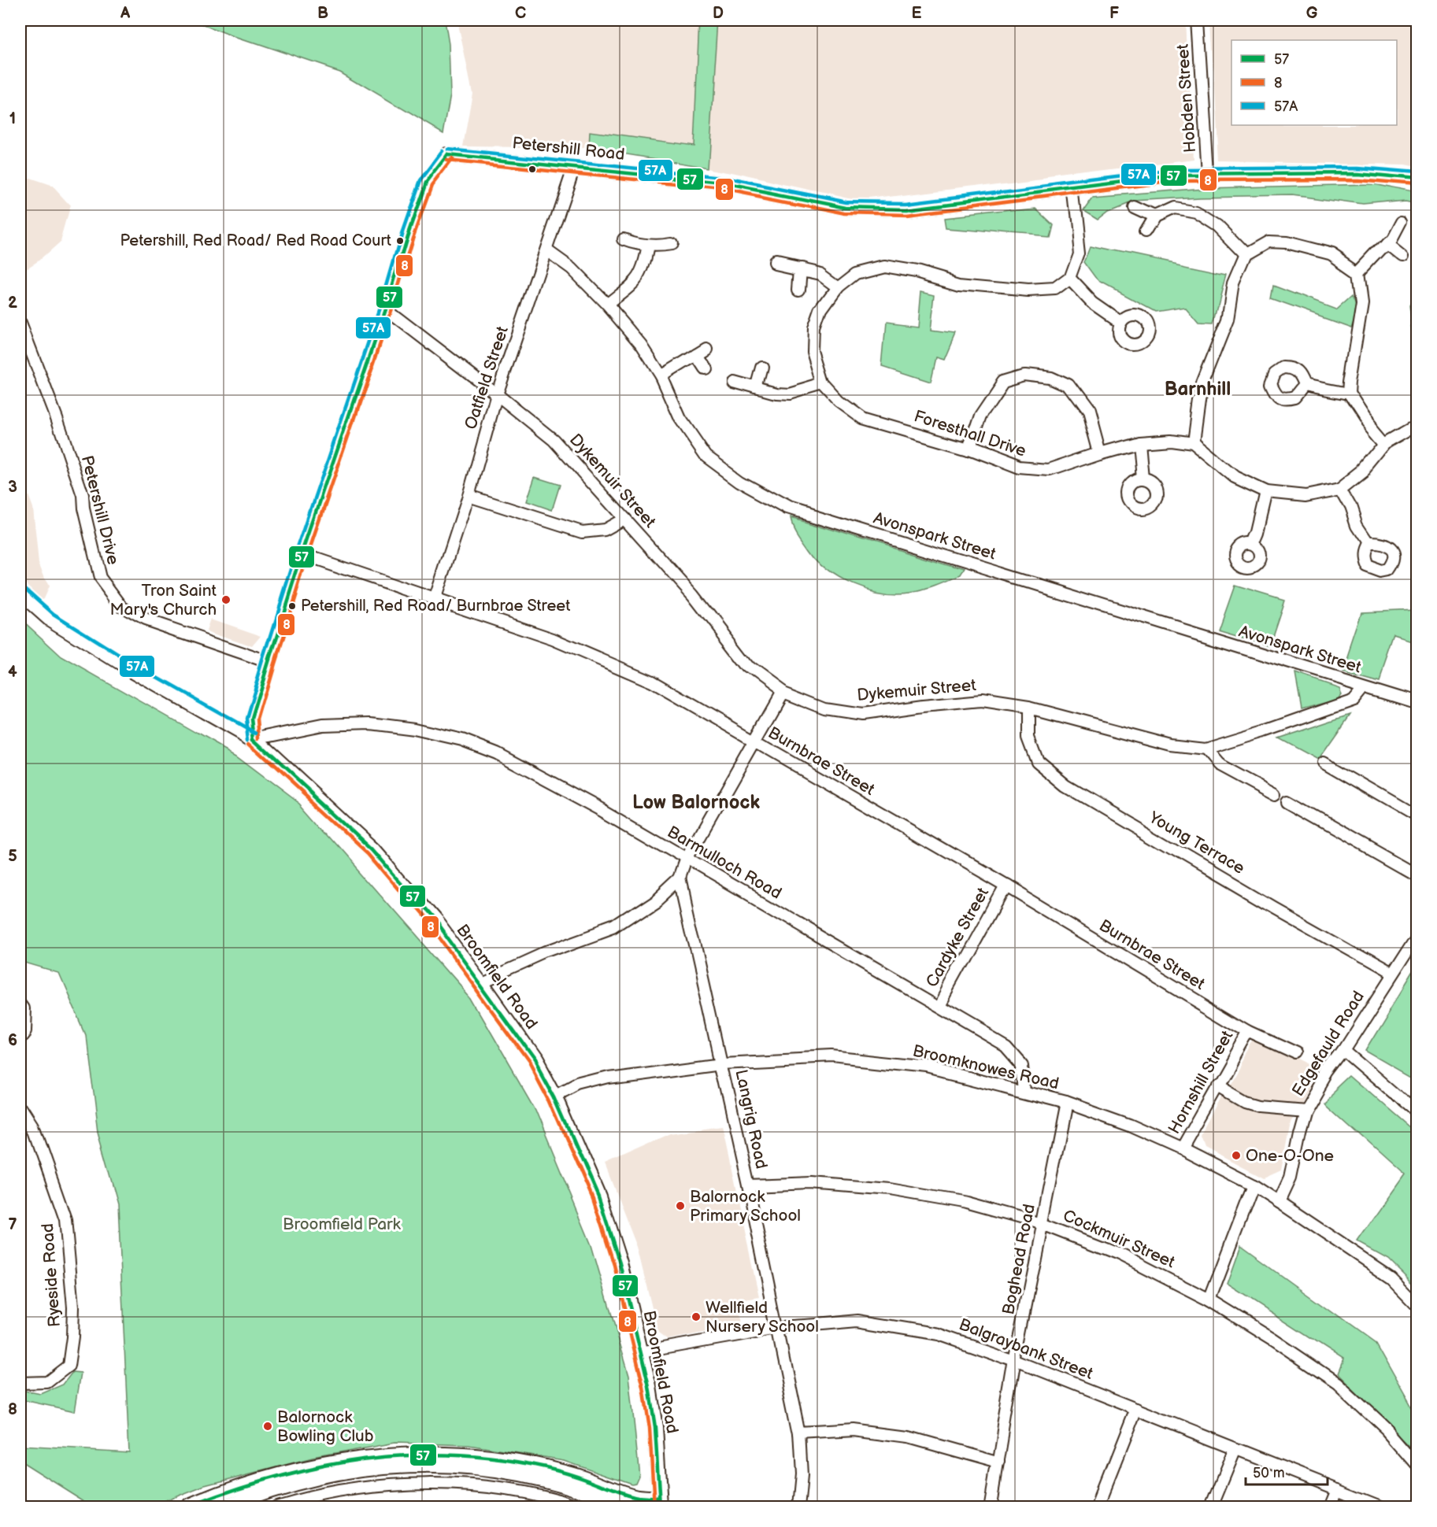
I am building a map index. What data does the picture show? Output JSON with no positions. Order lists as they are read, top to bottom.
{
  "streets": {
    "street": [
      "Hobden Street",
      "Petershill Road",
      "Oatfield Street",
      "Foresthall Drive",
      "Dykemuir Street",
      "Petershill Drive",
      "Avonspark Street",
      "Burnbrae Street",
      "Young Terrace",
      "Barmulloch Road",
      "Cardyke Street",
      "Broomfield Road",
      "Edgefauld Road",
      "Broomknowes Road",
      "Hornshill Street",
      "Langrig Road",
      "Cockmuir Street",
      "Boghead Road",
      "Ryeside Road",
      "Balgraybank Street"
    ]
  },
  "crossings": [
    ["Hobden Street", "Petershill Road"],
    ["Petershill Road", "Oatfield Street"],
    ["Petershill Road", "Dykemuir Street"],
    ["Oatfield Street", "Dykemuir Street"],
    ["Oatfield Street", "Avonspark Street"],
    ["Oatfield Street", "Burnbrae Street"],
    ["Dykemuir Street", "Avonspark Street"],
    ["Dykemuir Street", "Young Terrace"],
    ["Burnbrae Street", "Cardyke Street"],
    ["Burnbrae Street", "Hornshill Street"],
    ["Young Terrace", "Edgefauld Road"],
    ["Barmulloch Road", "Cardyke Street"],
    ["Barmulloch Road", "Broomfield Road"],
    ["Barmulloch Road", "Broomknowes Road"],
    ["Broomfield Road", "Broomknowes Road"],
    ["Broomfield Road", "Balgraybank Street"],
    ["Edgefauld Road", "Broomknowes Road"],
    ["Broomknowes Road", "Hornshill Street"],
    ["Broomknowes Road", "Langrig Road"],
    ["Broomknowes Road", "Boghead Road"],
    ["Langrig Road", "Cockmuir Street"],
    ["Langrig Road", "Balgraybank Street"],
    ["Cockmuir Street", "Boghead Road"],
    ["Boghead Road", "Balgraybank Street"]
  ],
  "districts": ["Barnhill", "Low Balornock"],
  "parks": ["Broomfield Park"],
  "places": [
    "Petershill, Red Road/ Red Road Court",
    "Tron Saint Mary's Church",
    "Petershill, Red Road/ Burnbrae Street",
    "One-O-One",
    "Balornock Primary School",
    "Wellfield Nursery School",
    "Balornock Bowling Club"
  ],
  "lines": ["transit line 57A", "transit line 57", "transit line 8"],
  "legend": ["57", "8", "57A"],
  "scale_bar": "50 m",
  "grid": {
    "columns": [
      "A",
      "B",
      "C",
      "D",
      "E",
      "F",
      "G"
    ],
    "rows": [
      "1",
      "2",
      "3",
      "4",
      "5",
      "6",
      "7",
      "8"
    ]
  }
}
